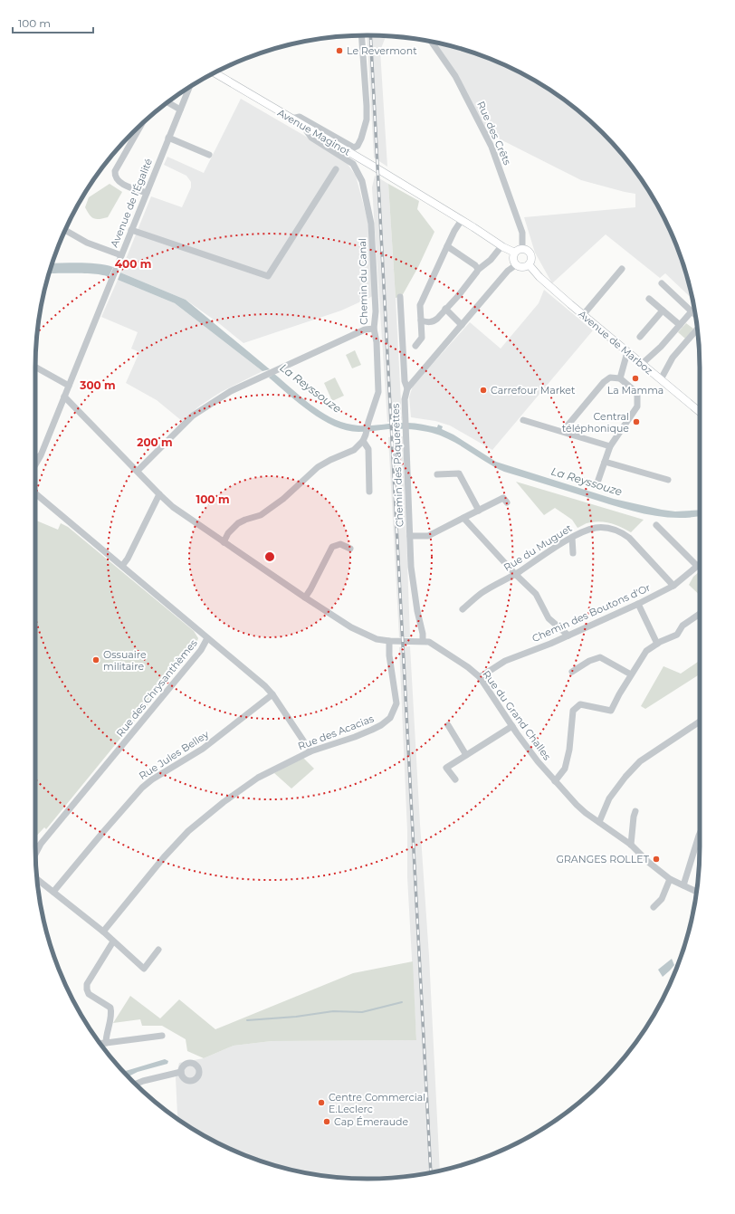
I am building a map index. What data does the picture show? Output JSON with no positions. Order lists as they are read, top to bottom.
{
  "streets": {
    "main road": ["Avenue Maginot", "Avenue de Marboz"],
    "street": [
      "Rue des Crêts",
      "Avenue de l'Égalité",
      "Chemin du Canal",
      "Chemin des Pâquerettes",
      "Rue du Muguet",
      "Chemin des Boutons d'Or",
      "Rue des Chrysanthèmes",
      "Rue du Grand Challes",
      "Rue des Acacias",
      "Rue Jules Belley"
    ]
  },
  "crossings": [
    ["Avenue Maginot", "Chemin du Canal"],
    ["Rue des Crêts", "Avenue de Marboz"],
    ["Avenue de l'Égalité", "Rue du Grand Challes"],
    ["Chemin des Pâquerettes", "Rue du Grand Challes"],
    ["Rue du Muguet", "Chemin des Boutons d'Or"],
    ["Chemin des Boutons d'Or", "Rue du Grand Challes"],
    ["Rue du Grand Challes", "Rue des Acacias"]
  ],
  "water": ["La Reyssouze"],
  "places": [
    "Le Revermont",
    "La Mamma",
    "Carrefour Market",
    "Central téléphonique",
    "Ossuaire militaire",
    "GRANGES ROLLET",
    "Centre Commercial E.Leclerc",
    "Cap Émeraude"
  ],
  "scale_bar": "100 m",
  "rings": [
    "400 m",
    "300 m",
    "200 m",
    "100 m"
  ]
}
